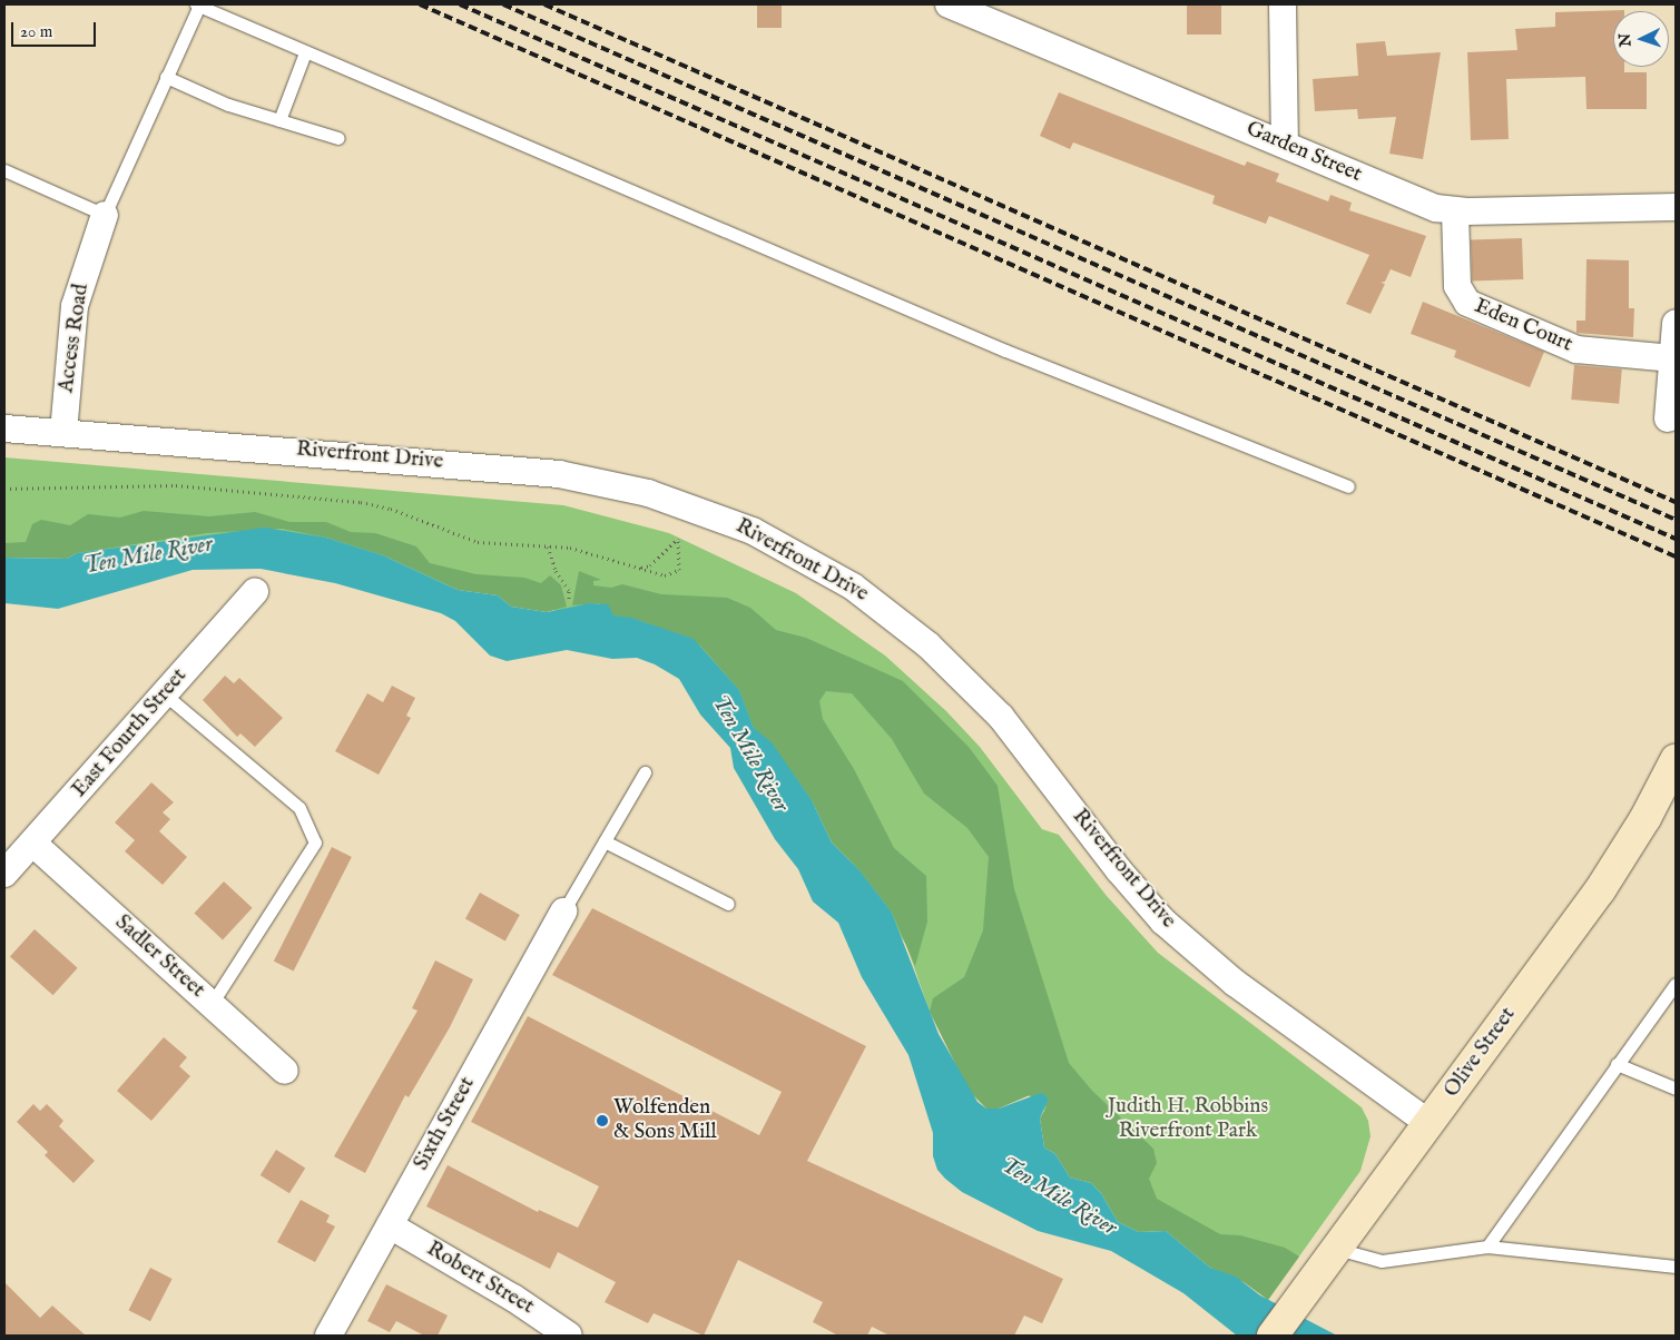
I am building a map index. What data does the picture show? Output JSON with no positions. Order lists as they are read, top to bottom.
{
  "streets": {
    "main road": ["Olive Street"],
    "street": [
      "Garden Street",
      "Eden Court",
      "Access Road",
      "Riverfront Drive",
      "East Fourth Street",
      "Sadler Street",
      "Sixth Street",
      "Robert Street"
    ]
  },
  "crossings": [
    ["Garden Street", "Eden Court"],
    ["Access Road", "Riverfront Drive"],
    ["Riverfront Drive", "Olive Street"],
    ["East Fourth Street", "Sadler Street"],
    ["Sixth Street", "Robert Street"]
  ],
  "water": ["Ten Mile River"],
  "parks": ["Judith H. Robbins Riverfront Park"],
  "places": ["Wolfenden & Sons Mill"],
  "scale_bar": "20 m",
  "north": "left"
}
